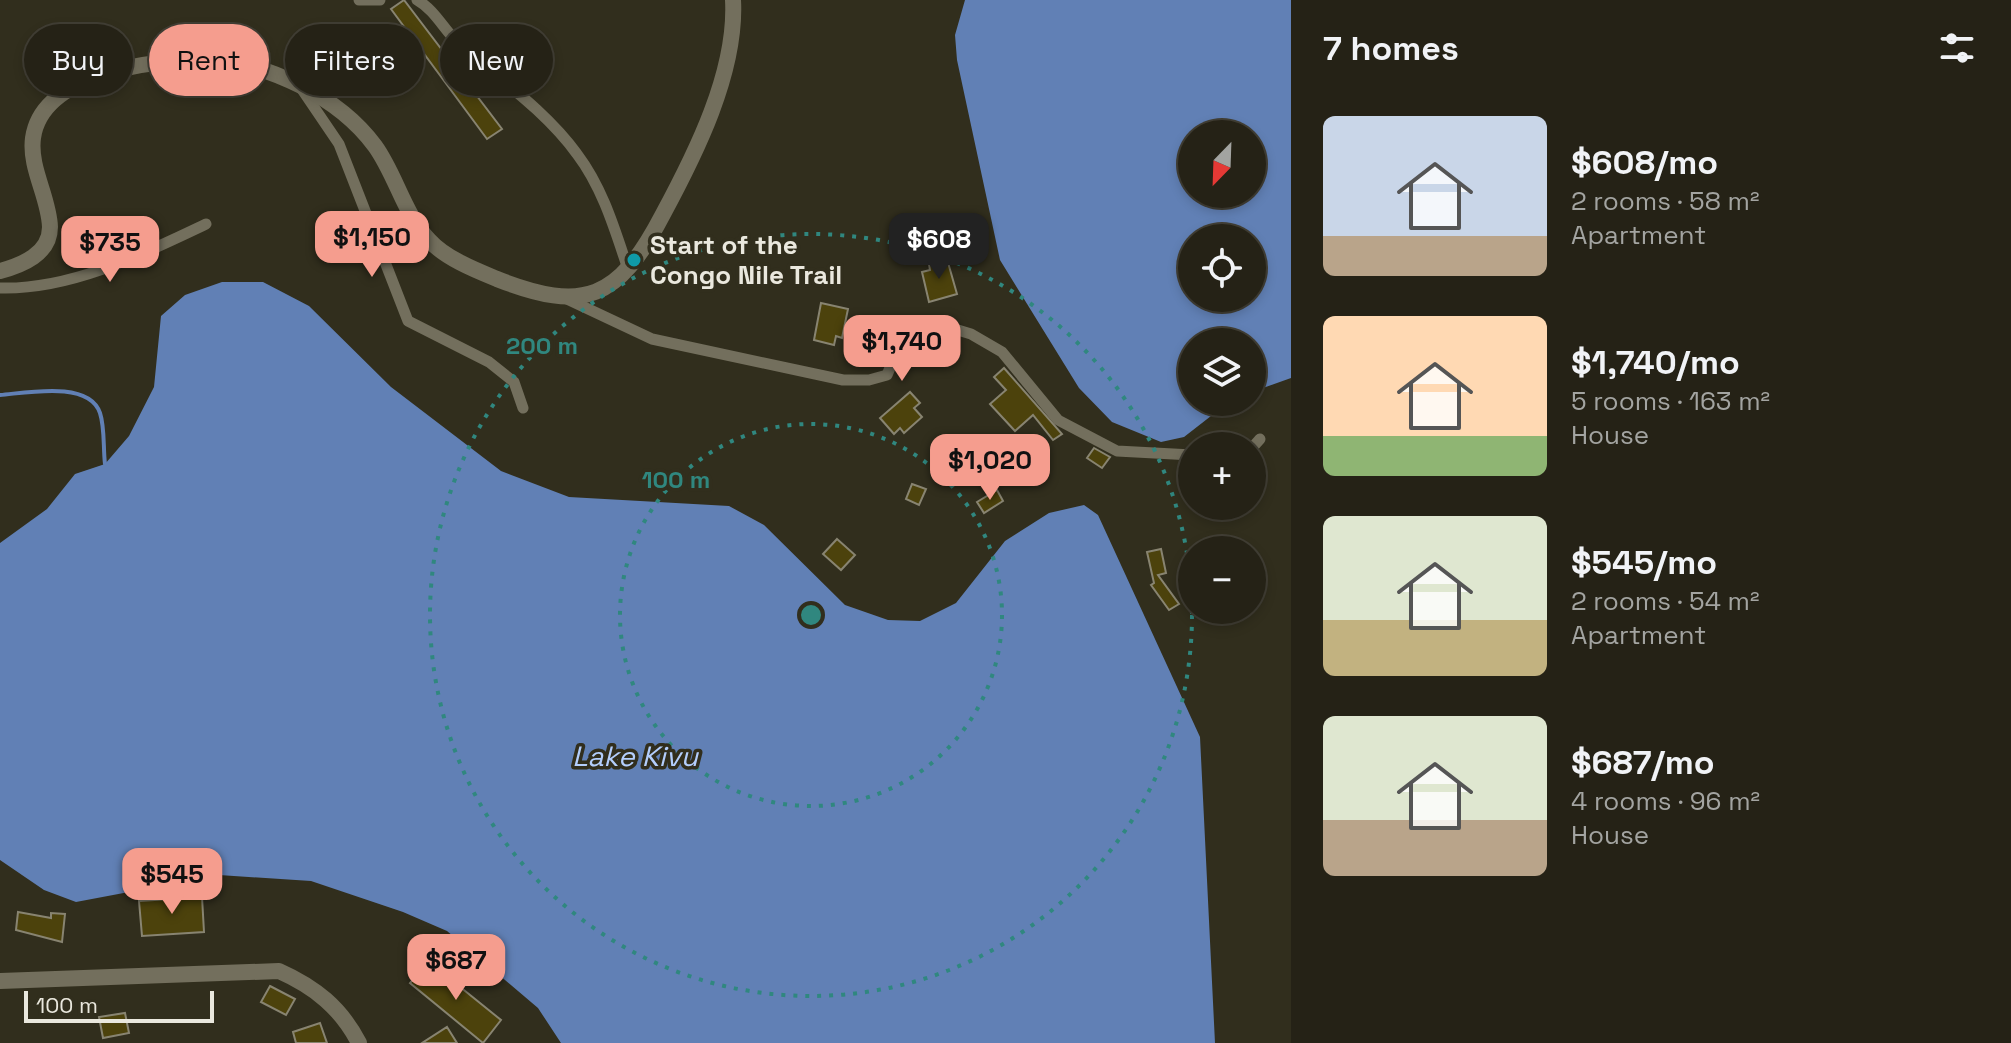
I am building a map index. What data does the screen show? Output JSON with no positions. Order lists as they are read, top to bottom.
{
  "water": ["Lake Kivu"],
  "places": ["Start of the Congo Nile Trail"],
  "scale_bar": "100 m",
  "north": "bottom left",
  "page": {
    "heading": "7 homes",
    "chip": [
      "Buy",
      "Rent",
      "Filters",
      "New"
    ],
    "list": [
      {
        "name": "$608/mo",
        "note": "2 rooms · 58 m² · Apartment"
      },
      {
        "name": "$1,740/mo",
        "note": "5 rooms · 163 m² · House"
      },
      {
        "name": "$545/mo",
        "note": "2 rooms · 54 m² · Apartment"
      },
      {
        "name": "$687/mo",
        "note": "4 rooms · 96 m² · House"
      }
    ],
    "map_buttons": ["+", "−"],
    "price": [
      "$1,150",
      "$608",
      "$735",
      "$1,740",
      "$1,020",
      "$545",
      "$687"
    ],
    "scale": "100 m"
  },
  "rings": ["200 m", "100 m"]
}
